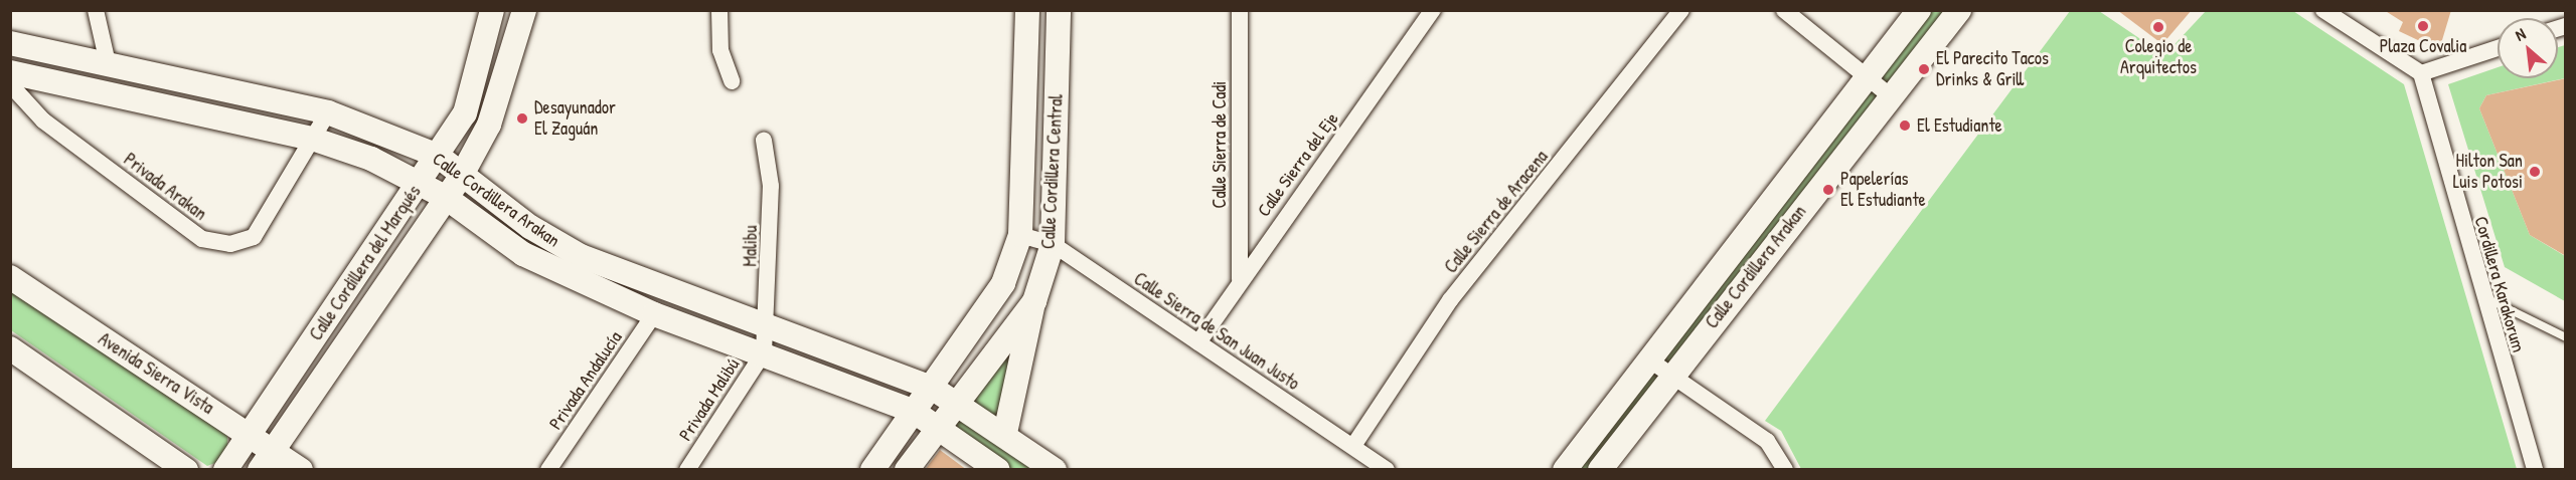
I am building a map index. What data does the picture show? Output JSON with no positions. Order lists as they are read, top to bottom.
{
  "streets": {
    "street": [
      "Calle Sierra de Cadi",
      "Calle Sierra del Eje",
      "Calle Cordillera Central",
      "Privada Arakan",
      "Calle Cordillera Arakan",
      "Calle Sierra de Aracena",
      "Malibu",
      "Calle Cordillera del Marqués",
      "Cordillera Karakorum",
      "Calle Sierra de San Juan Justo",
      "Avenida Sierra Vista",
      "Privada Andalucía",
      "Privada Malibú"
    ]
  },
  "crossings": [
    ["Calle Sierra de Cadi", "Calle Sierra del Eje"],
    ["Calle Sierra del Eje", "Calle Sierra de San Juan Justo"],
    ["Calle Cordillera Central", "Calle Cordillera Arakan"],
    ["Calle Cordillera Central", "Calle Sierra de San Juan Justo"],
    ["Privada Arakan", "Calle Cordillera Arakan"],
    ["Calle Cordillera Arakan", "Malibu"],
    ["Calle Cordillera Arakan", "Calle Cordillera del Marqués"],
    ["Calle Cordillera Arakan", "Privada Andalucía"],
    ["Calle Cordillera Arakan", "Privada Malibú"],
    ["Calle Sierra de Aracena", "Calle Sierra de San Juan Justo"],
    ["Malibu", "Privada Malibú"],
    ["Calle Cordillera del Marqués", "Avenida Sierra Vista"]
  ],
  "places": [
    "Plaza Covalia",
    "Colegio de Arquitectos",
    "El Parecito Tacos Drinks & Grill",
    "Desayunador El Zaguán",
    "El Estudiante",
    "Hilton San Luis Potosi",
    "Papelerías El Estudiante"
  ],
  "north": "top left"
}
